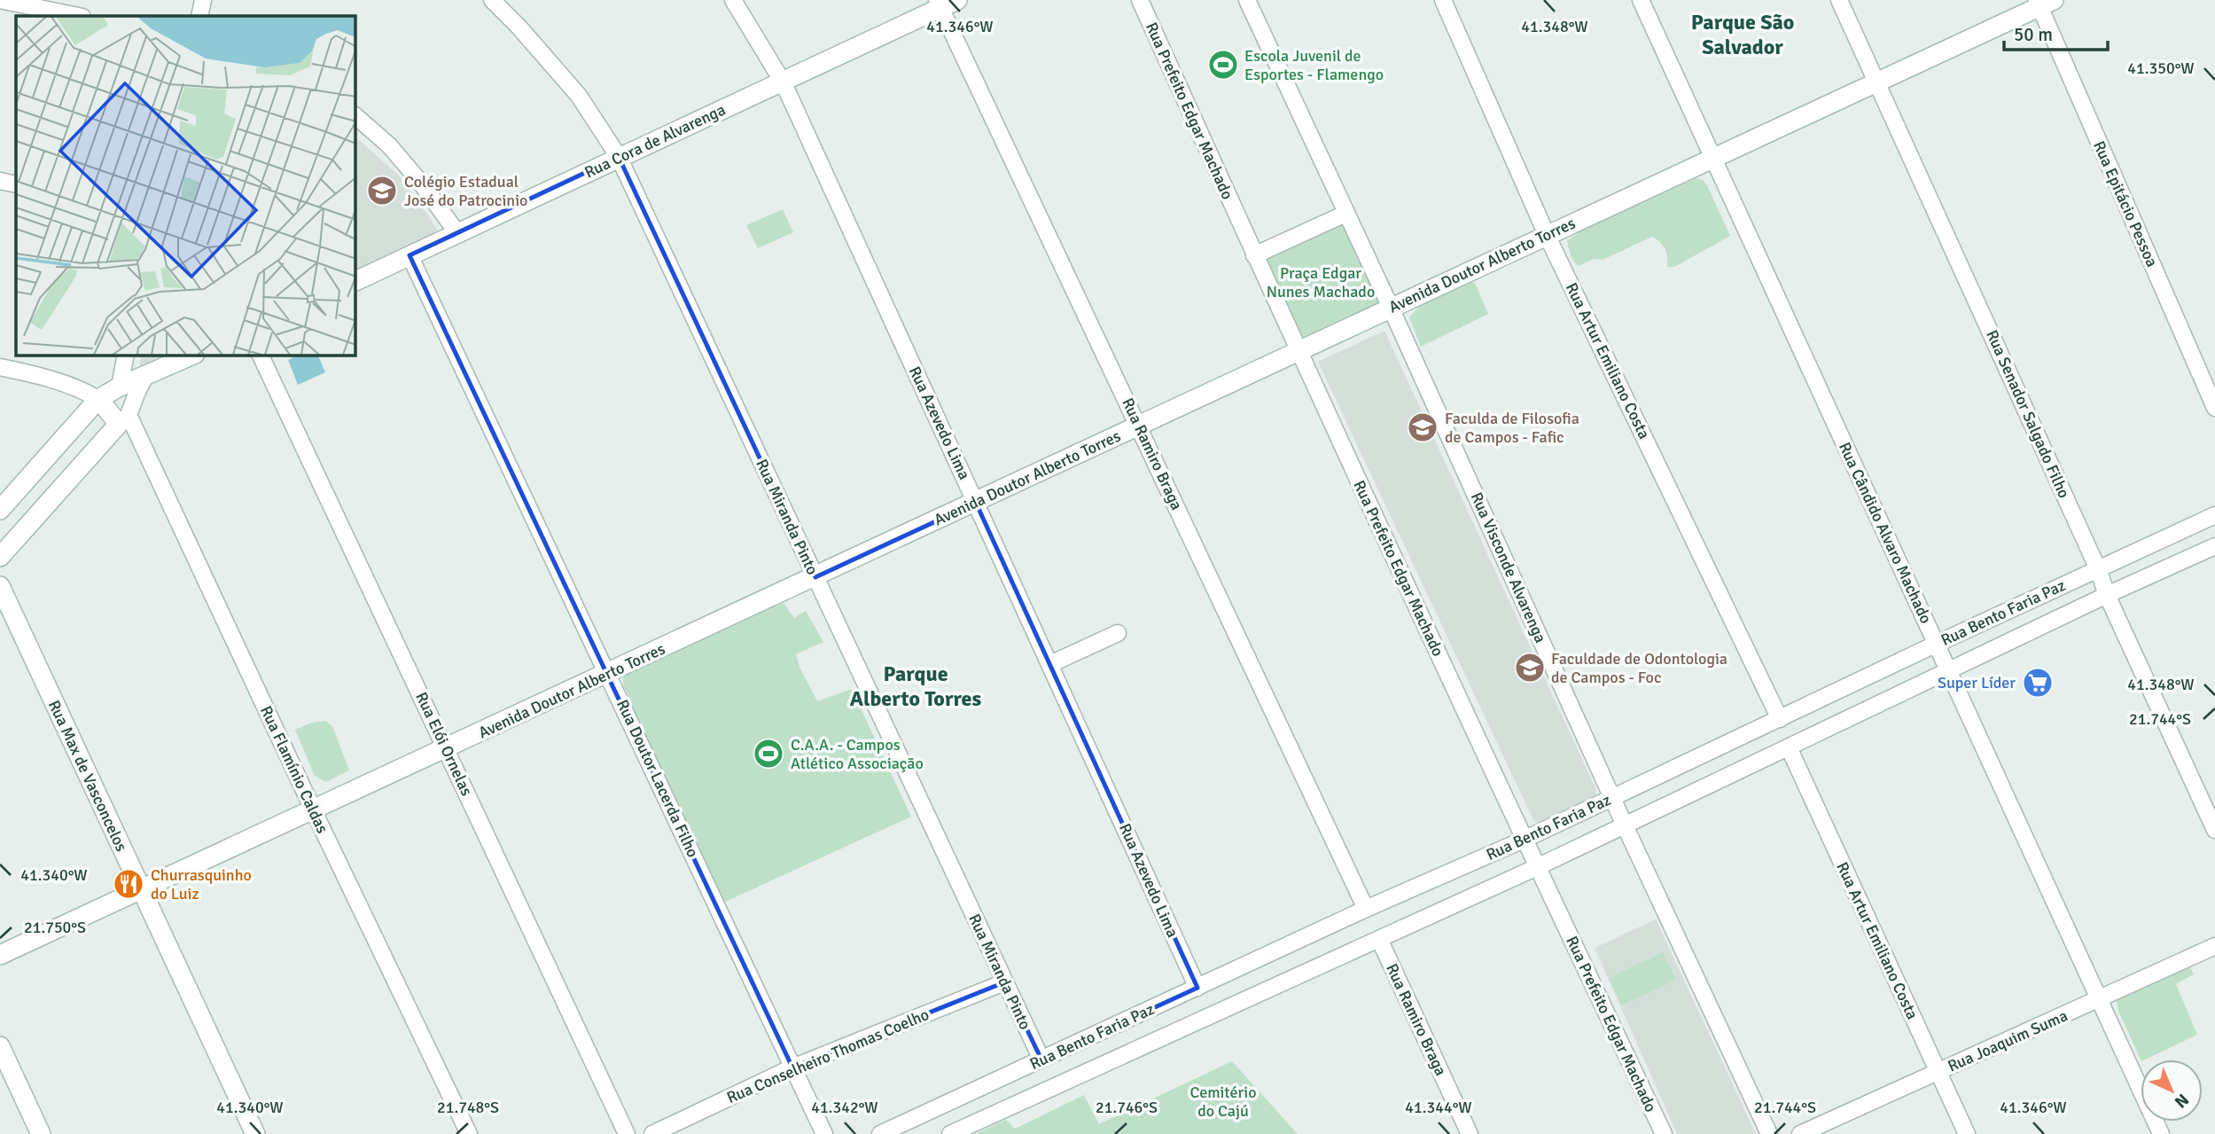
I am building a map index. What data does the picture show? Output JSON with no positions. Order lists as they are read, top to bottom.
{
  "streets": {
    "main road": ["Rua Cora de Alvarenga", "Avenida Doutor Alberto Torres", "Rua Max de Vasconcelos"],
    "street": [
      "Rua Prefeito Edgar Machado",
      "Rua Epitácio Pessoa",
      "Rua Artur Emiliano Costa",
      "Rua Senador Salgado Filho",
      "Rua Azevedo Lima",
      "Rua Ramiro Braga",
      "Rua Miranda Pinto",
      "Rua Cândido Alvaro Machado",
      "Rua Visconde Alvarenga",
      "Rua Bento Faria Paz",
      "Rua Elói Ornelas",
      "Rua Flamínio Caldas",
      "Rua Doutor Lacerda Filho",
      "Rua Joaquim Suma",
      "Rua Conselheiro Thomas Coelho"
    ]
  },
  "crossings": [
    ["Rua Prefeito Edgar Machado", "Avenida Doutor Alberto Torres"],
    ["Rua Prefeito Edgar Machado", "Rua Bento Faria Paz"],
    ["Rua Cora de Alvarenga", "Rua Azevedo Lima"],
    ["Rua Cora de Alvarenga", "Rua Ramiro Braga"],
    ["Rua Cora de Alvarenga", "Rua Miranda Pinto"],
    ["Rua Cora de Alvarenga", "Rua Doutor Lacerda Filho"],
    ["Rua Epitácio Pessoa", "Avenida Doutor Alberto Torres"],
    ["Avenida Doutor Alberto Torres", "Rua Artur Emiliano Costa"],
    ["Avenida Doutor Alberto Torres", "Rua Senador Salgado Filho"],
    ["Avenida Doutor Alberto Torres", "Rua Azevedo Lima"],
    ["Avenida Doutor Alberto Torres", "Rua Ramiro Braga"],
    ["Avenida Doutor Alberto Torres", "Rua Miranda Pinto"],
    ["Avenida Doutor Alberto Torres", "Rua Cândido Alvaro Machado"],
    ["Avenida Doutor Alberto Torres", "Rua Visconde Alvarenga"],
    ["Avenida Doutor Alberto Torres", "Rua Elói Ornelas"],
    ["Avenida Doutor Alberto Torres", "Rua Flamínio Caldas"],
    ["Avenida Doutor Alberto Torres", "Rua Max de Vasconcelos"],
    ["Avenida Doutor Alberto Torres", "Rua Doutor Lacerda Filho"],
    ["Rua Artur Emiliano Costa", "Rua Bento Faria Paz"],
    ["Rua Artur Emiliano Costa", "Rua Joaquim Suma"],
    ["Rua Senador Salgado Filho", "Rua Bento Faria Paz"],
    ["Rua Azevedo Lima", "Rua Bento Faria Paz"],
    ["Rua Ramiro Braga", "Rua Bento Faria Paz"],
    ["Rua Miranda Pinto", "Rua Bento Faria Paz"],
    ["Rua Miranda Pinto", "Rua Conselheiro Thomas Coelho"],
    ["Rua Cândido Alvaro Machado", "Rua Bento Faria Paz"],
    ["Rua Cândido Alvaro Machado", "Rua Joaquim Suma"],
    ["Rua Visconde Alvarenga", "Rua Bento Faria Paz"],
    ["Rua Doutor Lacerda Filho", "Rua Conselheiro Thomas Coelho"]
  ],
  "districts": ["Parque São Salvador", "Parque Alberto Torres"],
  "parks": ["Praça Edgar Nunes Machado", "Cemitério do Cajú"],
  "places": {
    "sports": ["Escola Juvenil de Esportes - Flamengo", "C.A.A. - Campos Atlético Associação"],
    "school or university": ["Colégio Estadual José do Patrocinio", "Faculda de Filosofia de Campos - Fafic", "Faculdade de Odontologia de Campos - Foc"],
    "supermarket": ["Super Líder"],
    "restaurant": ["Churrasquinho do Luiz"]
  },
  "scale_bar": "50 m",
  "north": "bottom right",
  "coordinates": [
    "41.346°W",
    "41.348°W",
    "41.350°W",
    "21.744°S",
    "41.340°W",
    "21.750°S",
    "41.342°W",
    "41.344°W",
    "21.748°S",
    "21.746°S"
  ]
}
